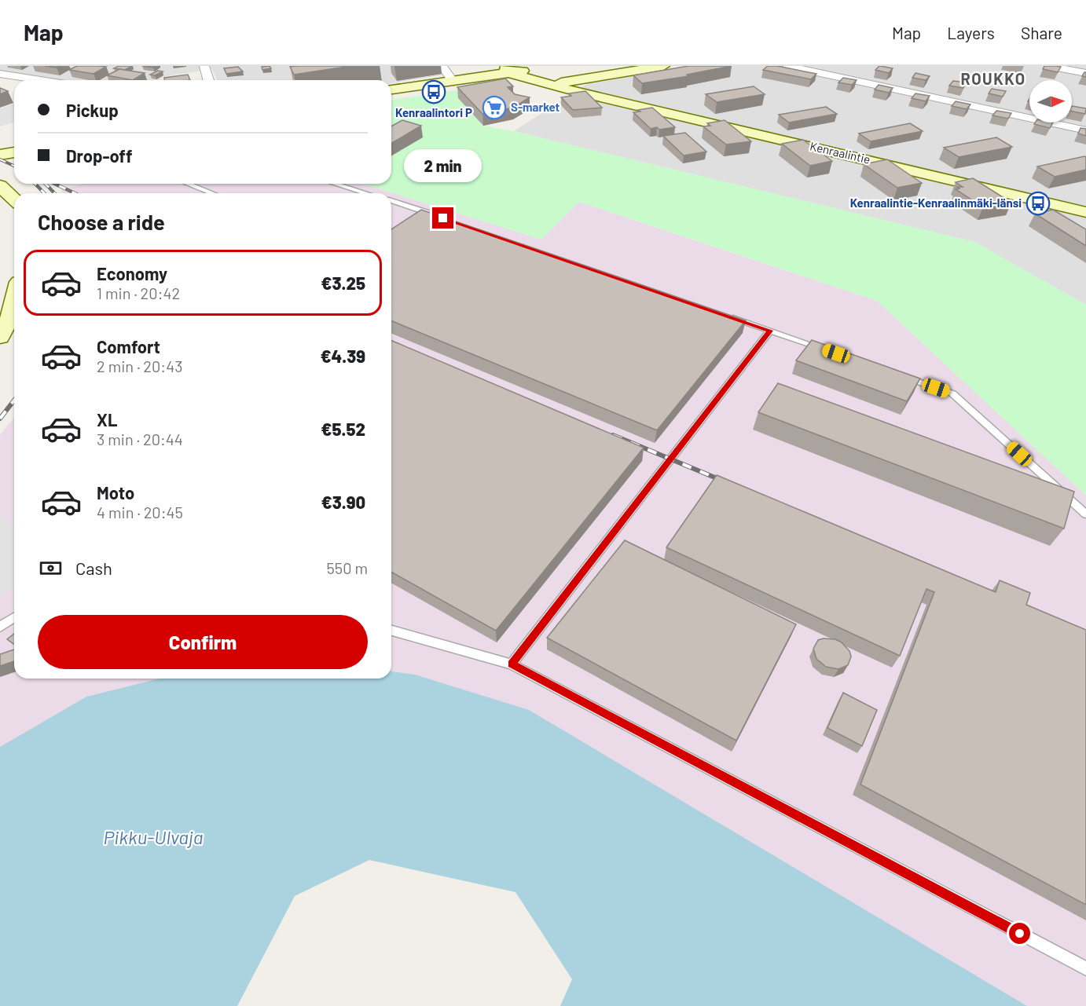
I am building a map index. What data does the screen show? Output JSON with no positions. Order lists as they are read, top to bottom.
{
  "streets": {
    "street": ["Kenraalintie"]
  },
  "districts": ["ROUKKO"],
  "water": ["Pikku-Ulvaja"],
  "places": {
    "bus stop": ["Kenraalintori P", "Kenraalintie-Kenraalinmäki-länsi"],
    "supermarket": ["S-market"]
  },
  "north": "right",
  "page": {
    "header": "Map",
    "nav": ["Map", "Layers", "Share"],
    "banner": ["Pickup", "Drop-off"],
    "bubble": "2 min",
    "heading": "Choose a ride",
    "list": [
      {
        "name": "Economy",
        "note": "1 min · 20:42",
        "value": "€3.25"
      },
      {
        "name": "Comfort",
        "note": "2 min · 20:43",
        "value": "€4.39"
      },
      {
        "name": "XL",
        "note": "3 min · 20:44",
        "value": "€5.52"
      },
      {
        "name": "Moto",
        "note": "4 min · 20:45",
        "value": "€3.90"
      }
    ],
    "pay": ["Cash", "550 m"],
    "buttons": "Confirm"
  }
}
